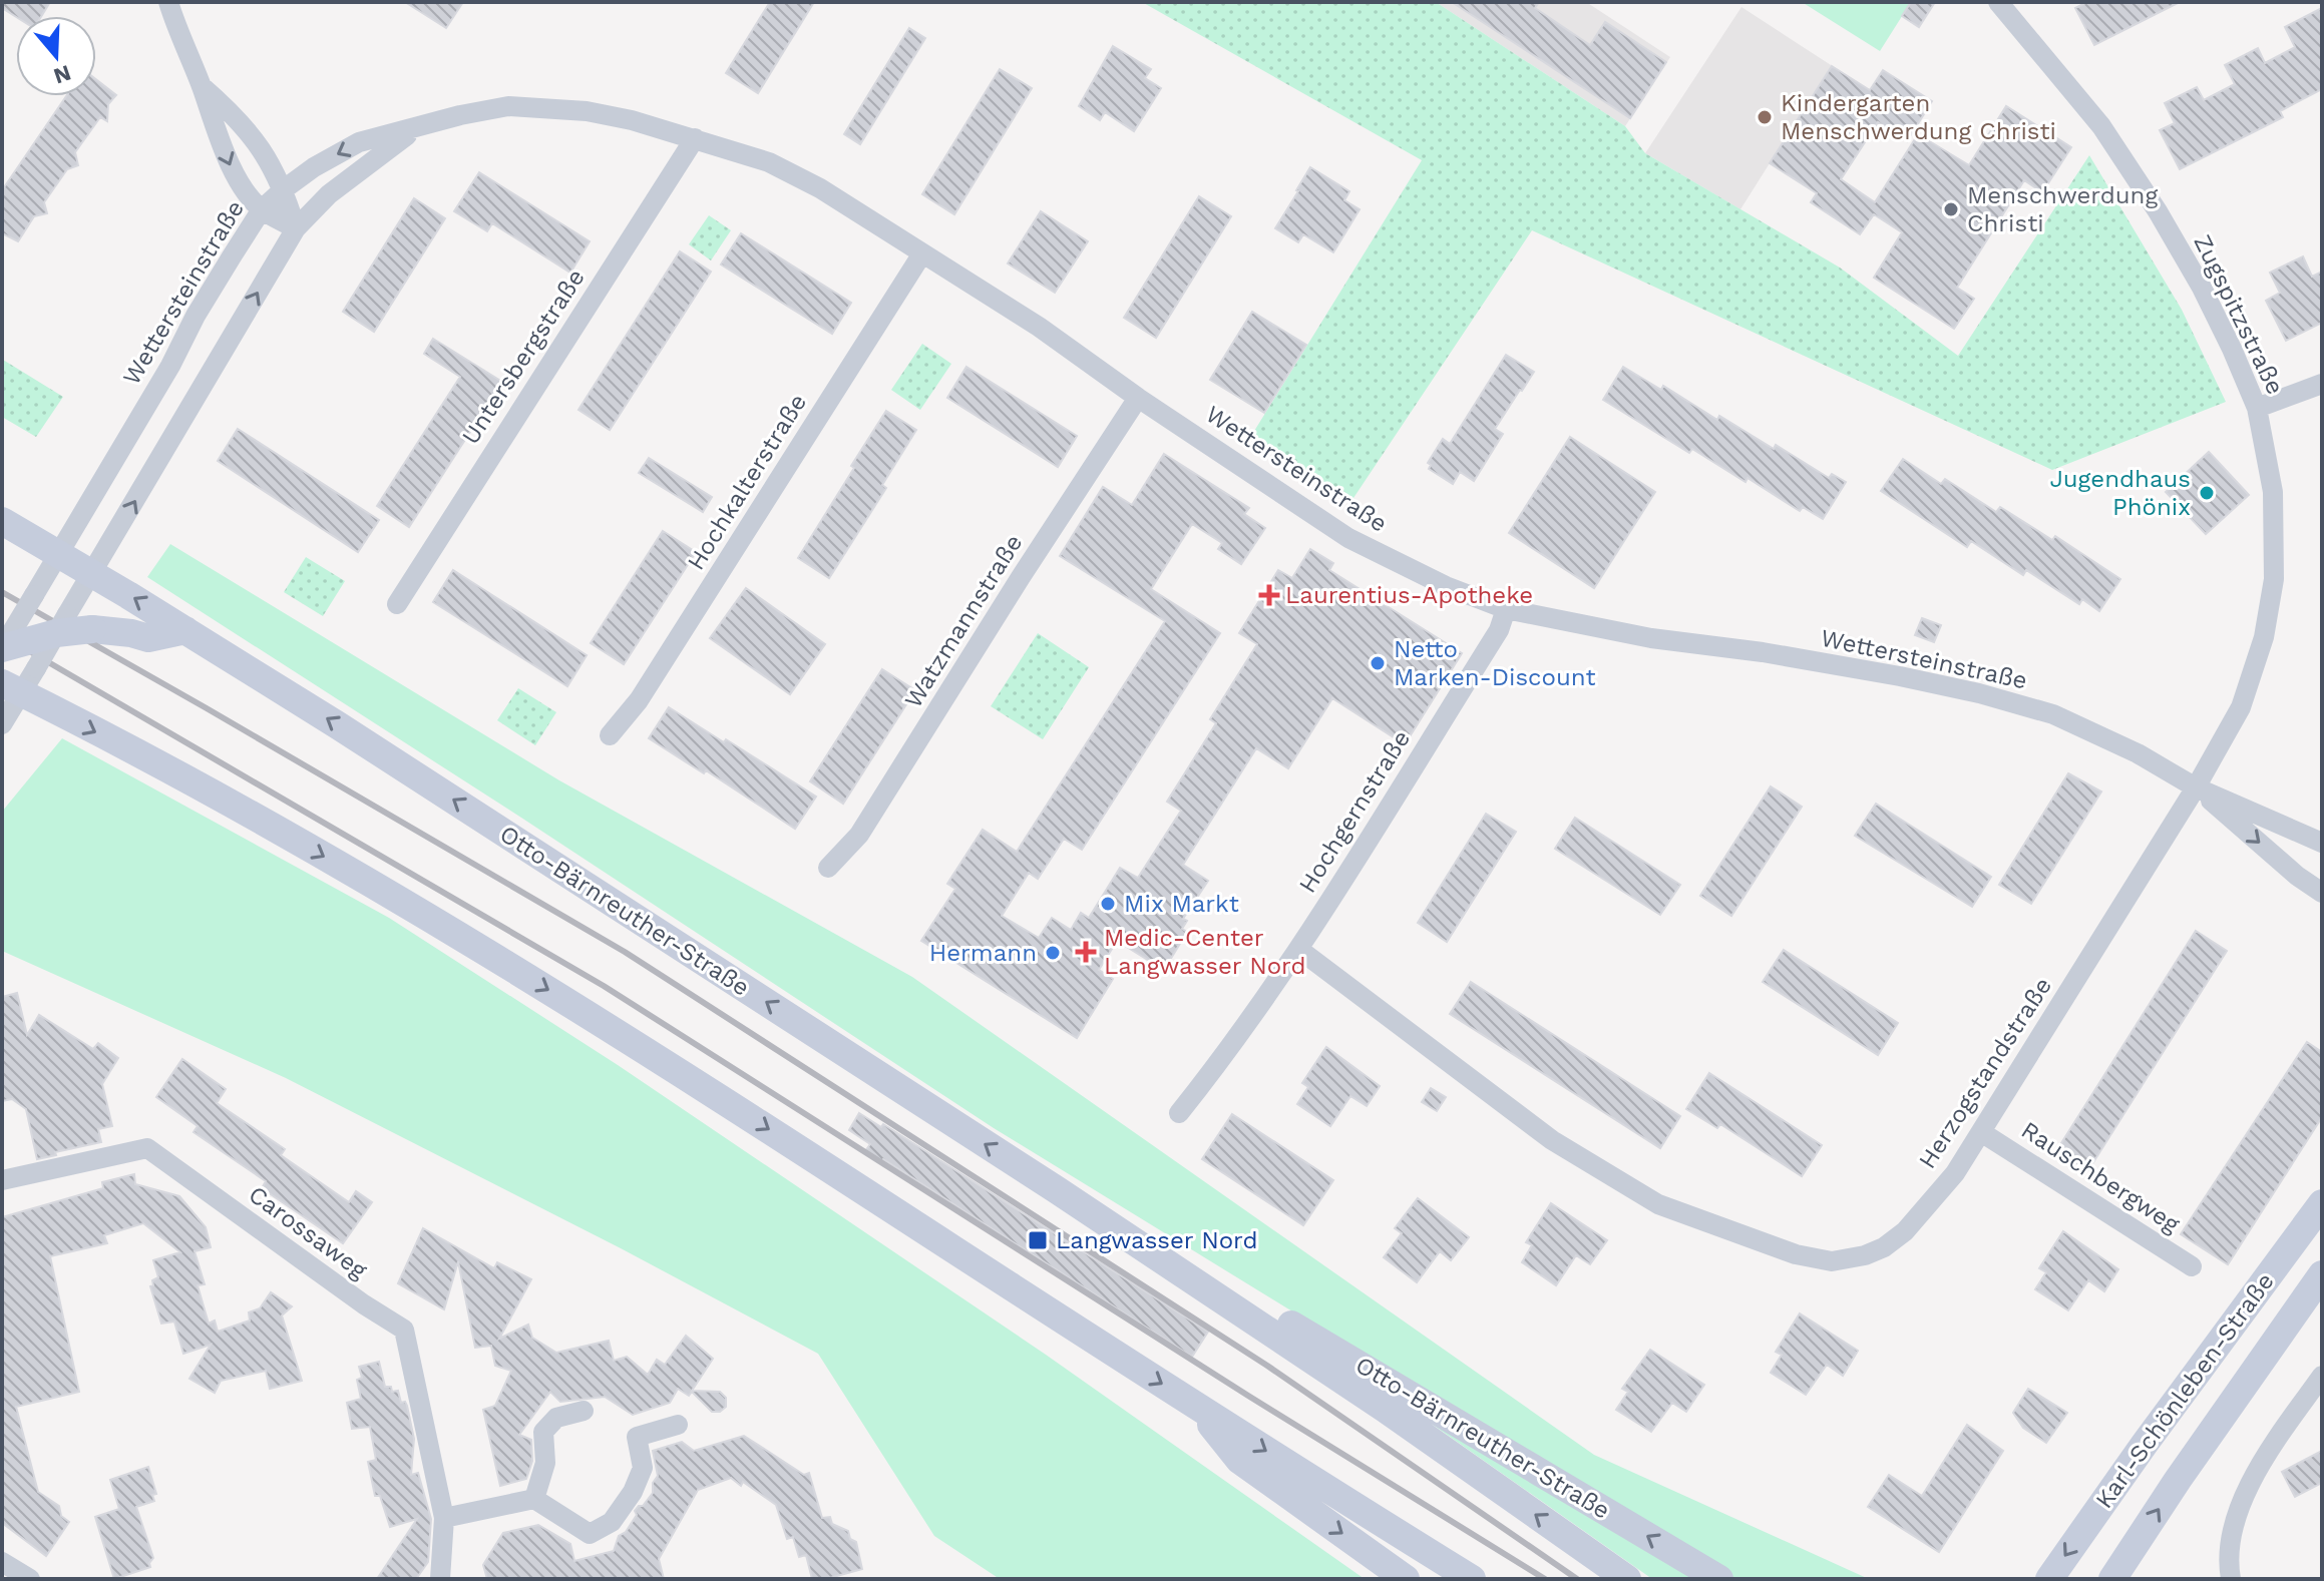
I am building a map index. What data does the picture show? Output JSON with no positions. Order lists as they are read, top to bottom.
{
  "streets": {
    "main road": ["Otto-Bärnreuther-Straße", "Karl-Schönleben-Straße"],
    "street": [
      "Wettersteinstraße",
      "Zugspitzstraße",
      "Untersbergstraße",
      "Hochkalterstraße",
      "Watzmannstraße",
      "Hochgernstraße",
      "Herzogstandstraße",
      "Rauschbergweg",
      "Carossaweg"
    ]
  },
  "crossings": [
    ["Wettersteinstraße", "Zugspitzstraße"],
    ["Wettersteinstraße", "Untersbergstraße"],
    ["Wettersteinstraße", "Hochkalterstraße"],
    ["Wettersteinstraße", "Watzmannstraße"],
    ["Wettersteinstraße", "Hochgernstraße"],
    ["Wettersteinstraße", "Otto-Bärnreuther-Straße"],
    ["Wettersteinstraße", "Herzogstandstraße"],
    ["Zugspitzstraße", "Herzogstandstraße"],
    ["Hochgernstraße", "Herzogstandstraße"],
    ["Herzogstandstraße", "Rauschbergweg"]
  ],
  "places": {
    "other": [
      "Kindergarten Menschwerdung Christi",
      "Menschwerdung Christi",
      "Jugendhaus Phönix",
      "Netto Marken-Discount",
      "Mix Markt",
      "Hermann"
    ],
    "health": ["Laurentius-Apotheke", "Medic-Center Langwasser Nord"],
    "transit": ["Langwasser Nord"]
  },
  "north": "bottom"
}
